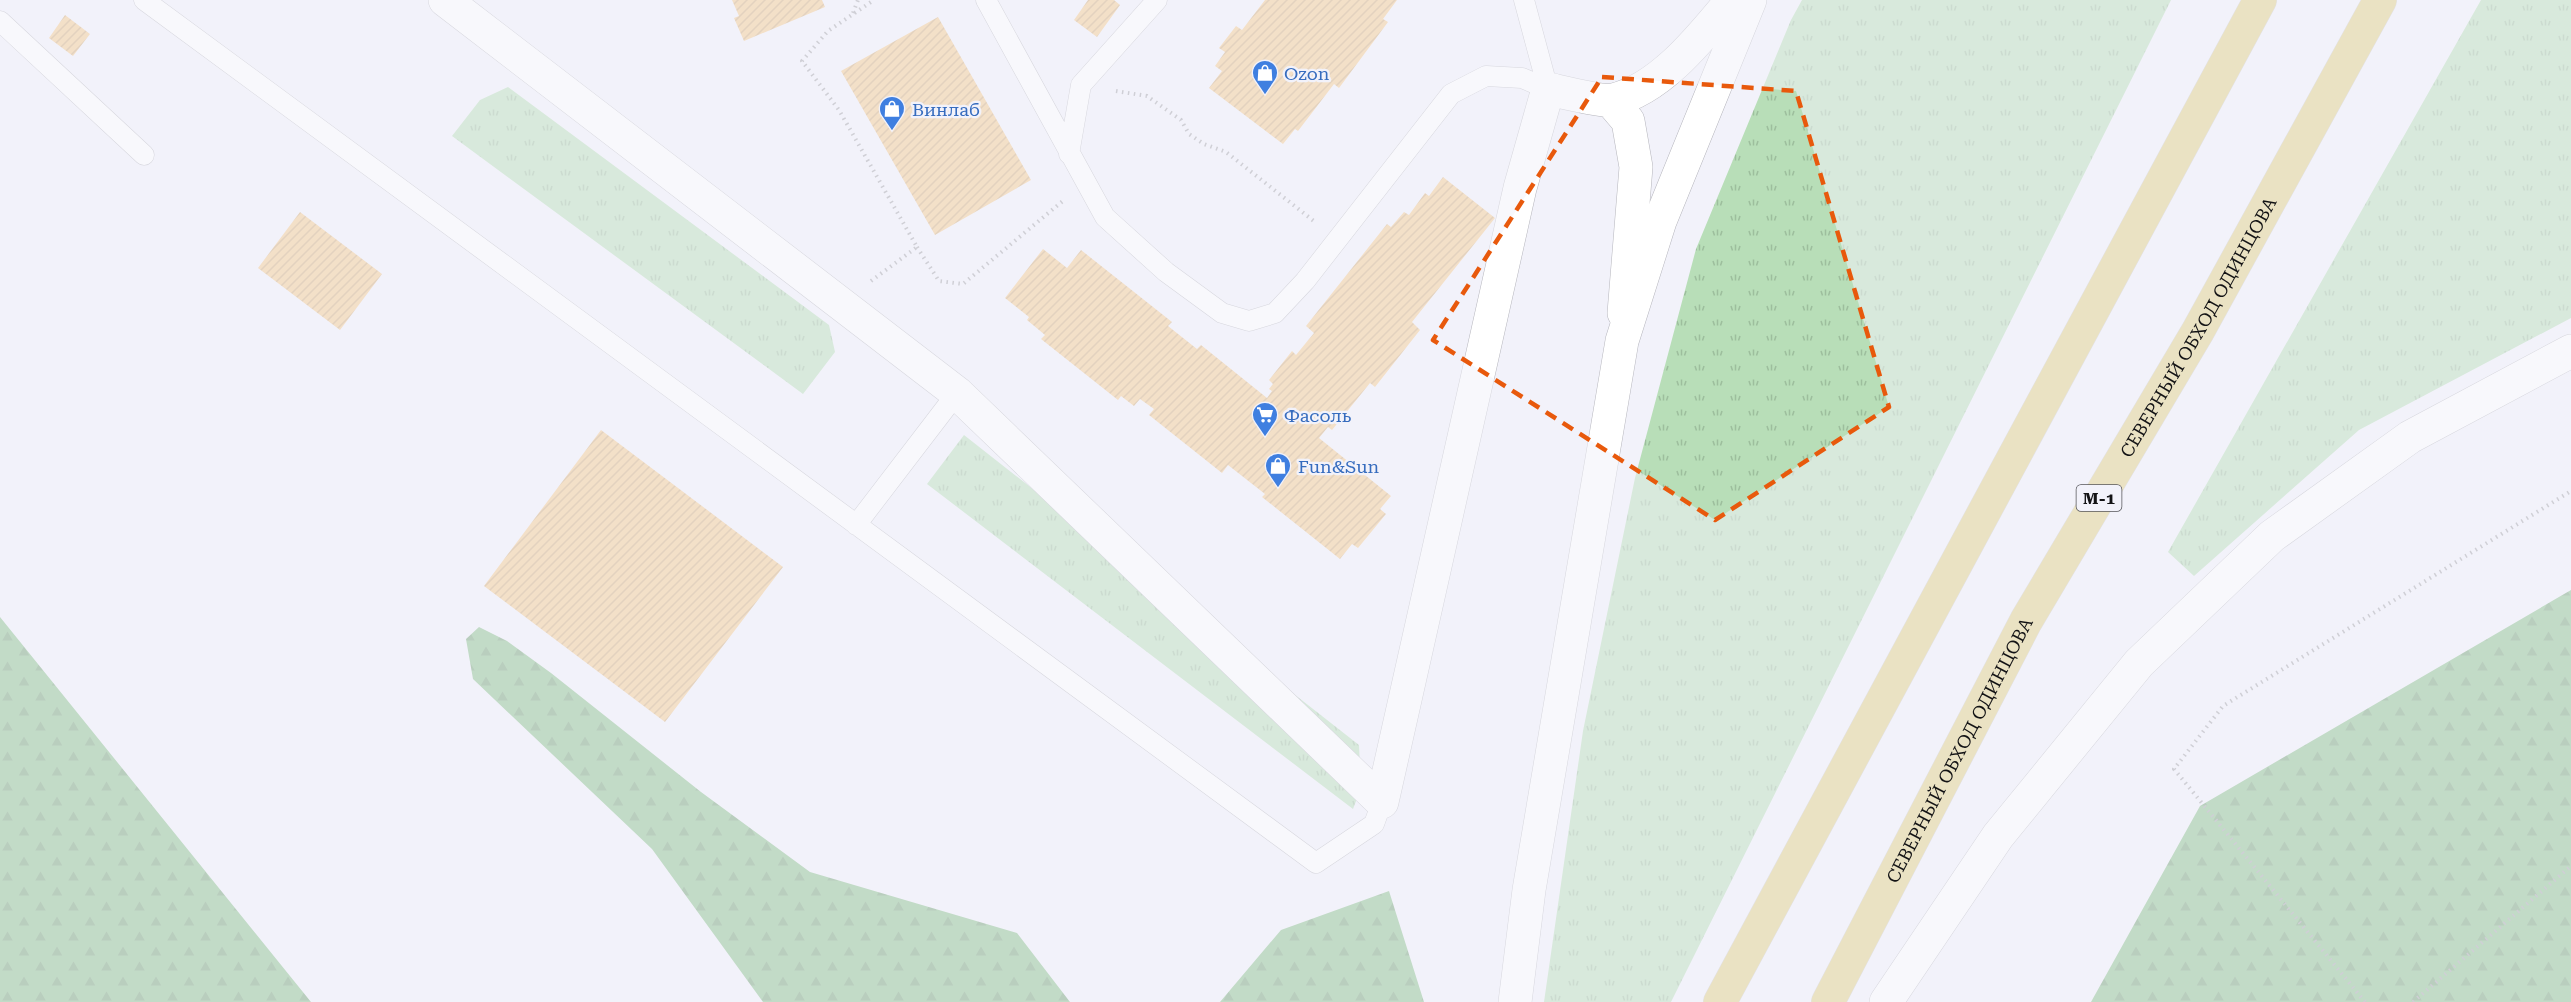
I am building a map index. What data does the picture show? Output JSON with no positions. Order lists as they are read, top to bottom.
{
  "streets": {
    "highway": ["СЕВЕРНЫЙ ОБХОД ОДИНЦОВА", "М-1"]
  },
  "places": {
    "shop": ["Ozon", "Винлаб", "Fun&Sun"],
    "supermarket": ["Фасоль"]
  }
}
